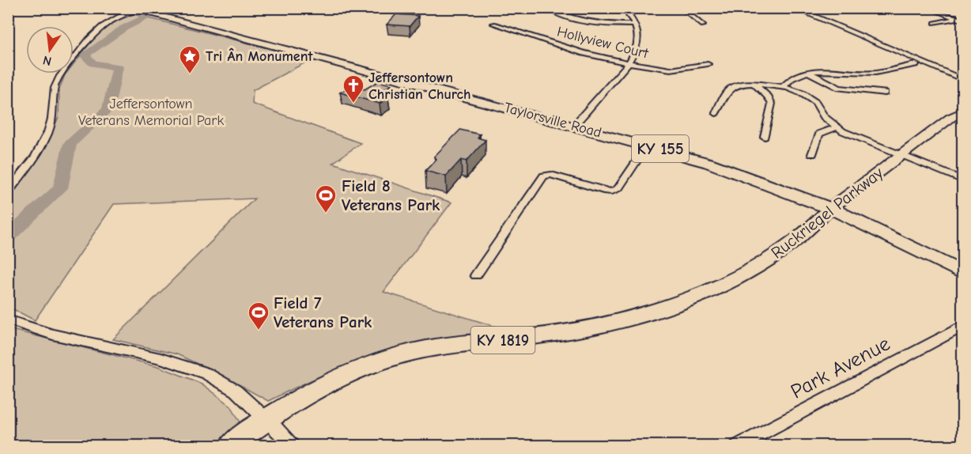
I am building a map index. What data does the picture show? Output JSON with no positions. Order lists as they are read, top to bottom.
{
  "streets": {
    "main road": [
      "Taylorsville Road",
      "KY 155",
      "Ruckriegel Parkway",
      "KY 1819"
    ],
    "street": ["Hollyview Court", "Park Avenue"]
  },
  "crossings": [
    ["Taylorsville Road", "Ruckriegel Parkway"]
  ],
  "parks": ["Jeffersontown Veterans Memorial Park"],
  "places": {
    "place": ["Tri Ân Monument"],
    "church": ["Jeffersontown Christian Church"],
    "sports": ["Field 8 Veterans Park", "Field 7 Veterans Park"]
  },
  "north": "bottom"
}
